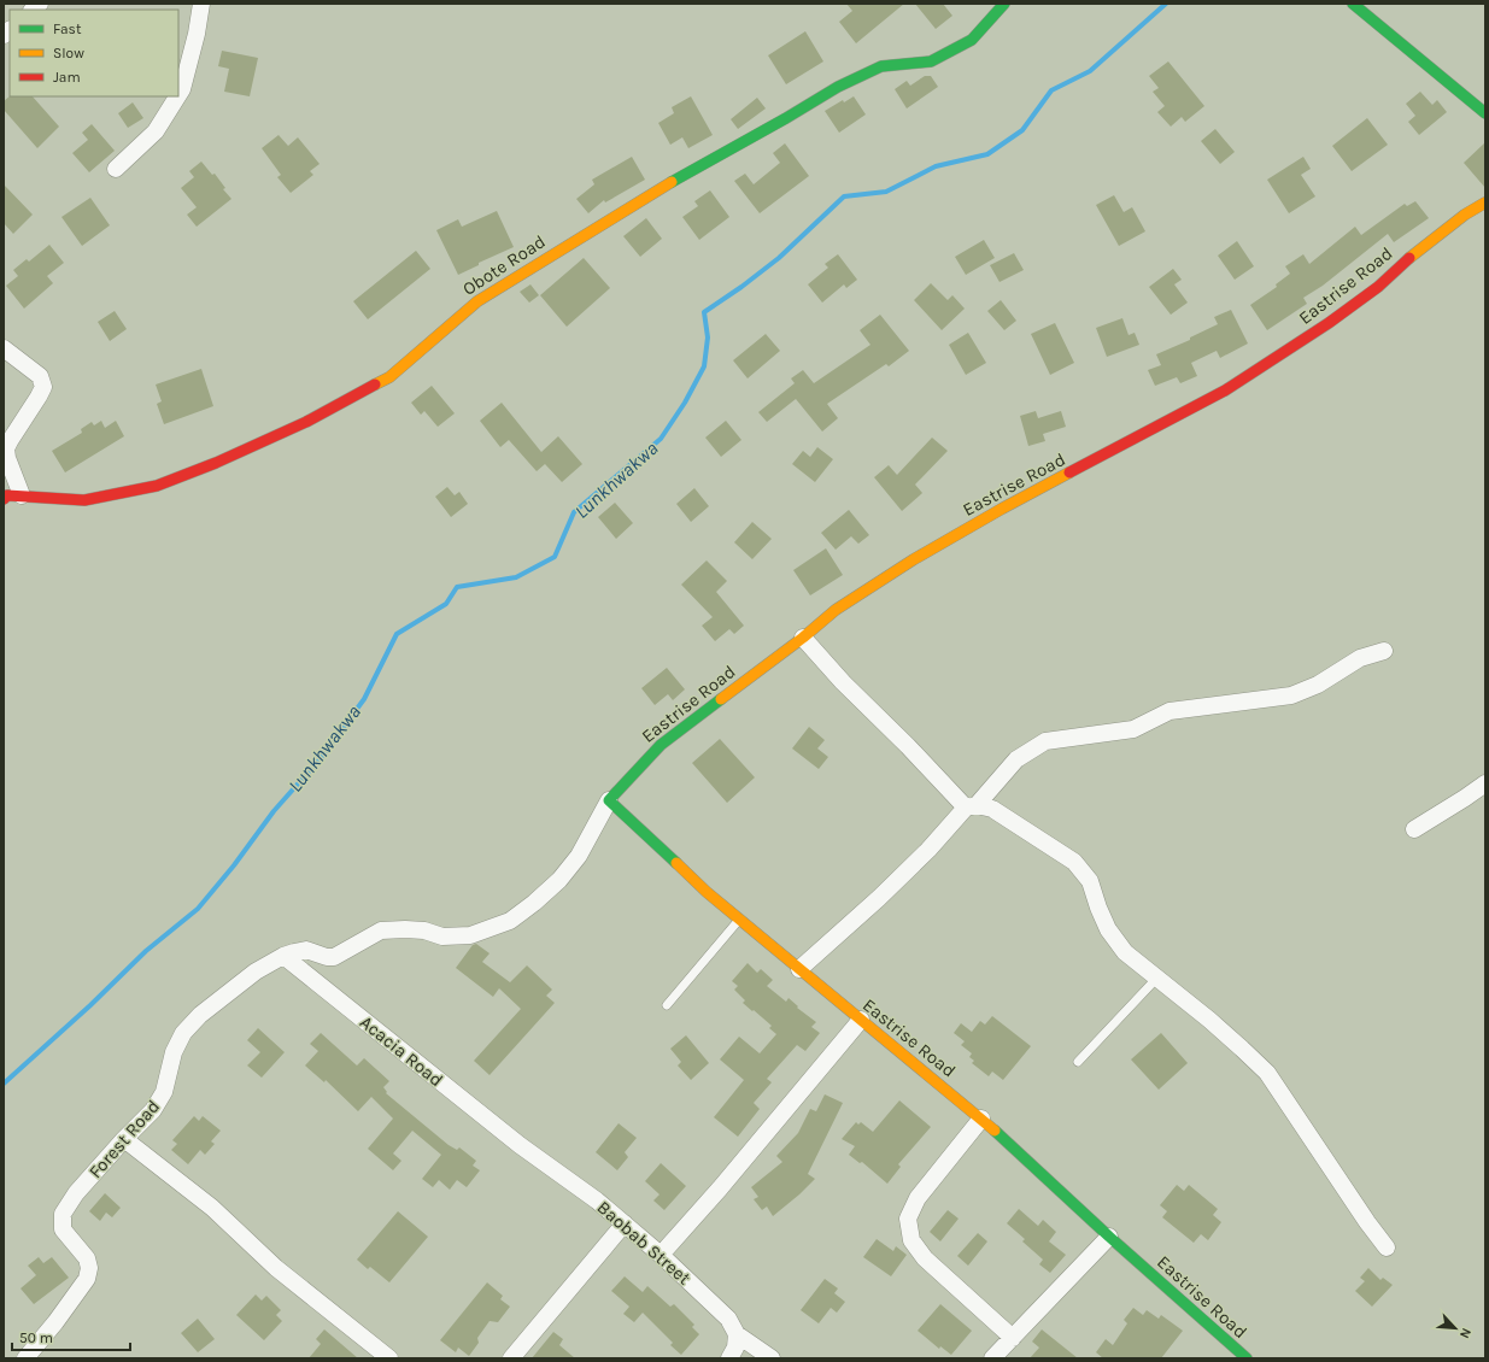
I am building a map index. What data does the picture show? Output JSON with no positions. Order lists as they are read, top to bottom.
{
  "streets": {
    "street": [
      "Obote Road",
      "Eastrise Road",
      "Acacia Road",
      "Forest Road",
      "Baobab Street"
    ]
  },
  "crossings": [
    ["Eastrise Road", "Forest Road"],
    ["Acacia Road", "Forest Road"],
    ["Acacia Road", "Baobab Street"]
  ],
  "water": ["Lunkhwakwa"],
  "legend": ["Fast", "Slow", "Jam"],
  "scale_bar": "50 m",
  "north": "bottom right"
}
